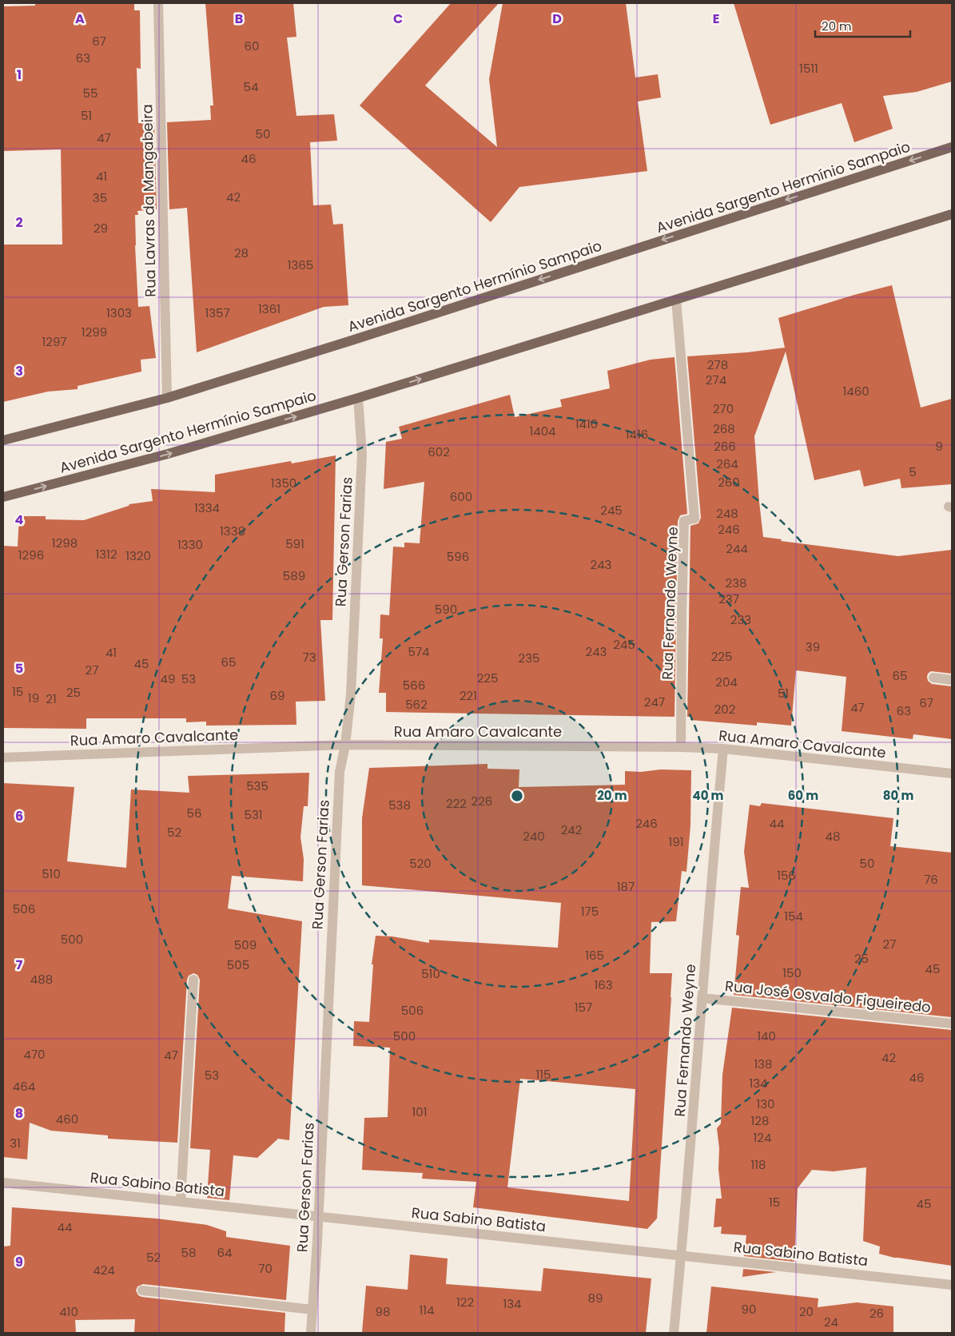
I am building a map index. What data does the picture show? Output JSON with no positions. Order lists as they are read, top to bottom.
{
  "streets": {
    "main road": ["Avenida Sargento Hermínio Sampaio"],
    "street": [
      "Rua Lavras da Mangabeira",
      "Rua Gerson Farias",
      "Rua Fernando Weyne",
      "Rua Amaro Cavalcante",
      "Rua José Osvaldo Figueiredo",
      "Rua Sabino Batista"
    ]
  },
  "crossings": [
    ["Avenida Sargento Hermínio Sampaio", "Rua Lavras da Mangabeira"],
    ["Avenida Sargento Hermínio Sampaio", "Rua Gerson Farias"],
    ["Avenida Sargento Hermínio Sampaio", "Rua Fernando Weyne"],
    ["Rua Gerson Farias", "Rua Amaro Cavalcante"],
    ["Rua Gerson Farias", "Rua Sabino Batista"],
    ["Rua Fernando Weyne", "Rua Amaro Cavalcante"],
    ["Rua Fernando Weyne", "Rua José Osvaldo Figueiredo"],
    ["Rua Fernando Weyne", "Rua Sabino Batista"]
  ],
  "house_numbers": [
    "67",
    "60",
    "63",
    "1511",
    "54",
    "55",
    "51",
    "50",
    "47",
    "46",
    "41",
    "42",
    "35",
    "29",
    "28",
    "1365",
    "1361",
    "1303",
    "1357",
    "1299",
    "1297",
    "278",
    "274",
    "1460",
    "270",
    "1410",
    "268",
    "1404",
    "1416",
    "266",
    "9",
    "602",
    "264",
    "5",
    "260",
    "1350",
    "600",
    "1334",
    "245",
    "248",
    "246",
    "1338",
    "1298",
    "591",
    "1330",
    "244",
    "1312",
    "1296",
    "1320",
    "596",
    "243",
    "589",
    "238",
    "237",
    "590",
    "233",
    "245",
    "39",
    "574",
    "243",
    "41",
    "225",
    "73",
    "235",
    "65",
    "45",
    "27",
    "65",
    "225",
    "49",
    "53",
    "204",
    "566",
    "15",
    "25",
    "51",
    "69",
    "221",
    "19",
    "21",
    "247",
    "67",
    "562",
    "47",
    "202",
    "63",
    "535",
    "226",
    "222",
    "538",
    "56",
    "531",
    "246",
    "44",
    "242",
    "52",
    "240",
    "48",
    "191",
    "520",
    "50",
    "510",
    "156",
    "76",
    "187",
    "506",
    "175",
    "154",
    "500",
    "27",
    "509",
    "165",
    "25",
    "505",
    "45",
    "150",
    "510",
    "488",
    "163",
    "157",
    "506",
    "500",
    "140",
    "470",
    "47",
    "42",
    "138",
    "115",
    "53",
    "46",
    "134",
    "464",
    "130",
    "101",
    "460",
    "128",
    "124",
    "31",
    "118",
    "15",
    "45",
    "44",
    "58",
    "64",
    "52",
    "70",
    "424",
    "89",
    "122",
    "134",
    "90",
    "114",
    "410",
    "98",
    "20",
    "26",
    "24"
  ],
  "scale_bar": "20 m",
  "grid": {
    "columns": [
      "A",
      "B",
      "C",
      "D",
      "E"
    ],
    "rows": [
      "1",
      "2",
      "3",
      "4",
      "5",
      "6",
      "7",
      "8",
      "9"
    ]
  },
  "rings": [
    "20 m",
    "40 m",
    "60 m",
    "80 m"
  ]
}
